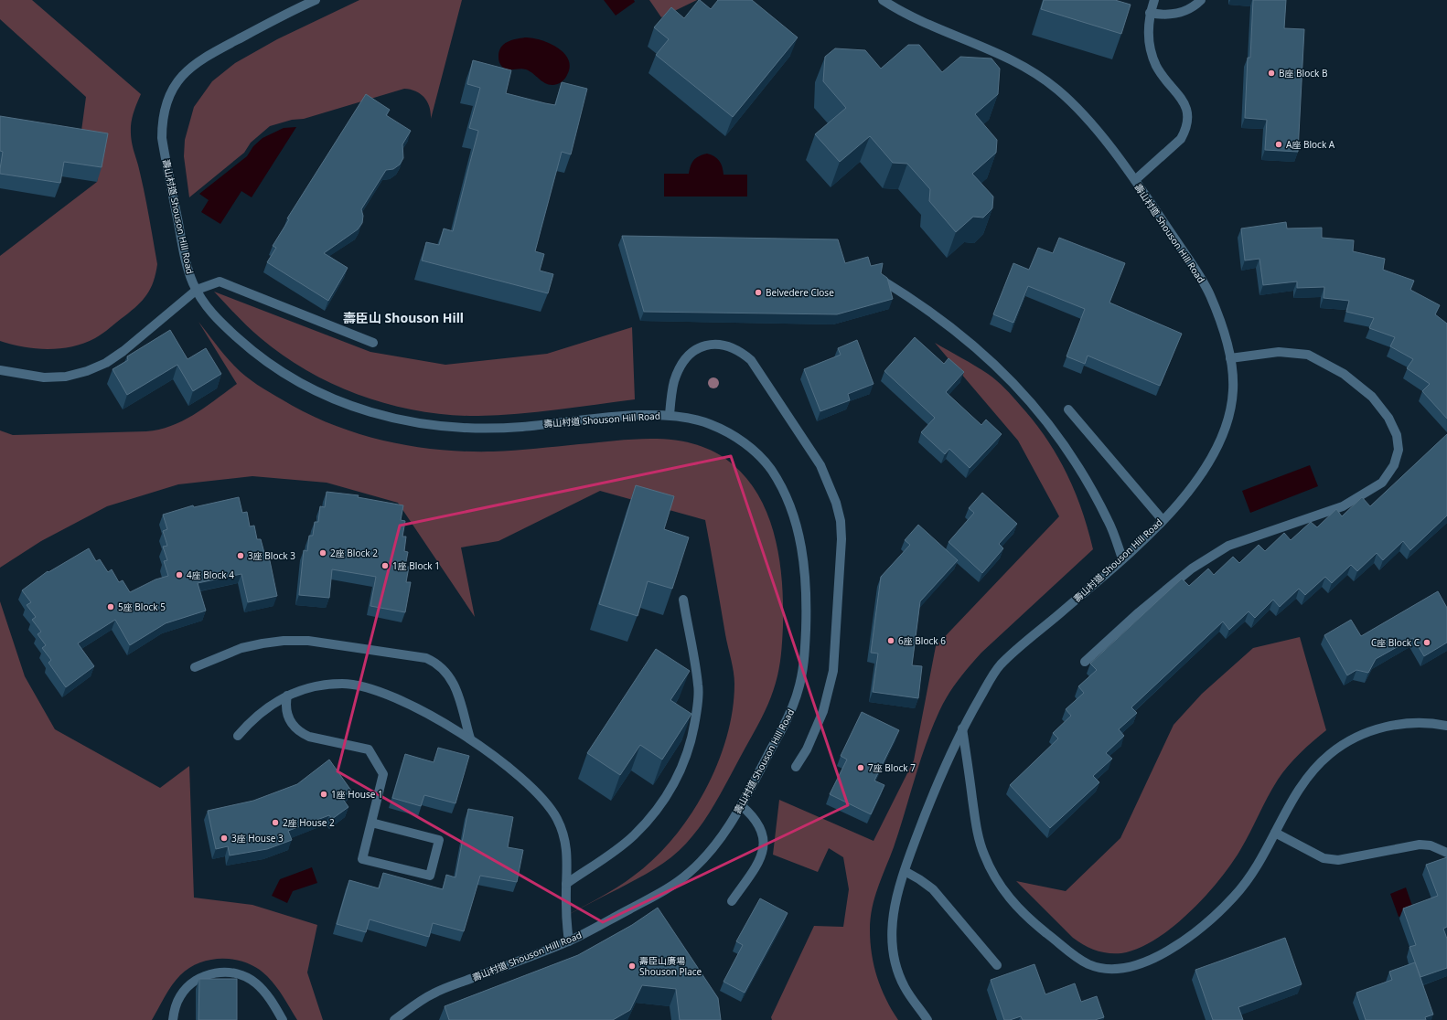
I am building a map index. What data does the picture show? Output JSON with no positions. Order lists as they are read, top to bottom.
{
  "streets": {
    "street": ["壽山村道 Shouson Hill Road"]
  },
  "districts": ["壽臣山 Shouson Hill"],
  "places": [
    "B座 Block B",
    "A座 Block A",
    "Belvedere Close",
    "2座 Block 2",
    "3座 Block 3",
    "1座 Block 1",
    "4座 Block 4",
    "5座 Block 5",
    "6座 Block 6",
    "C座 Block C",
    "7座 Block 7",
    "1座 House 1",
    "2座 House 2",
    "3座 House 3",
    "壽臣山廣場 Shouson Place"
  ]
}
